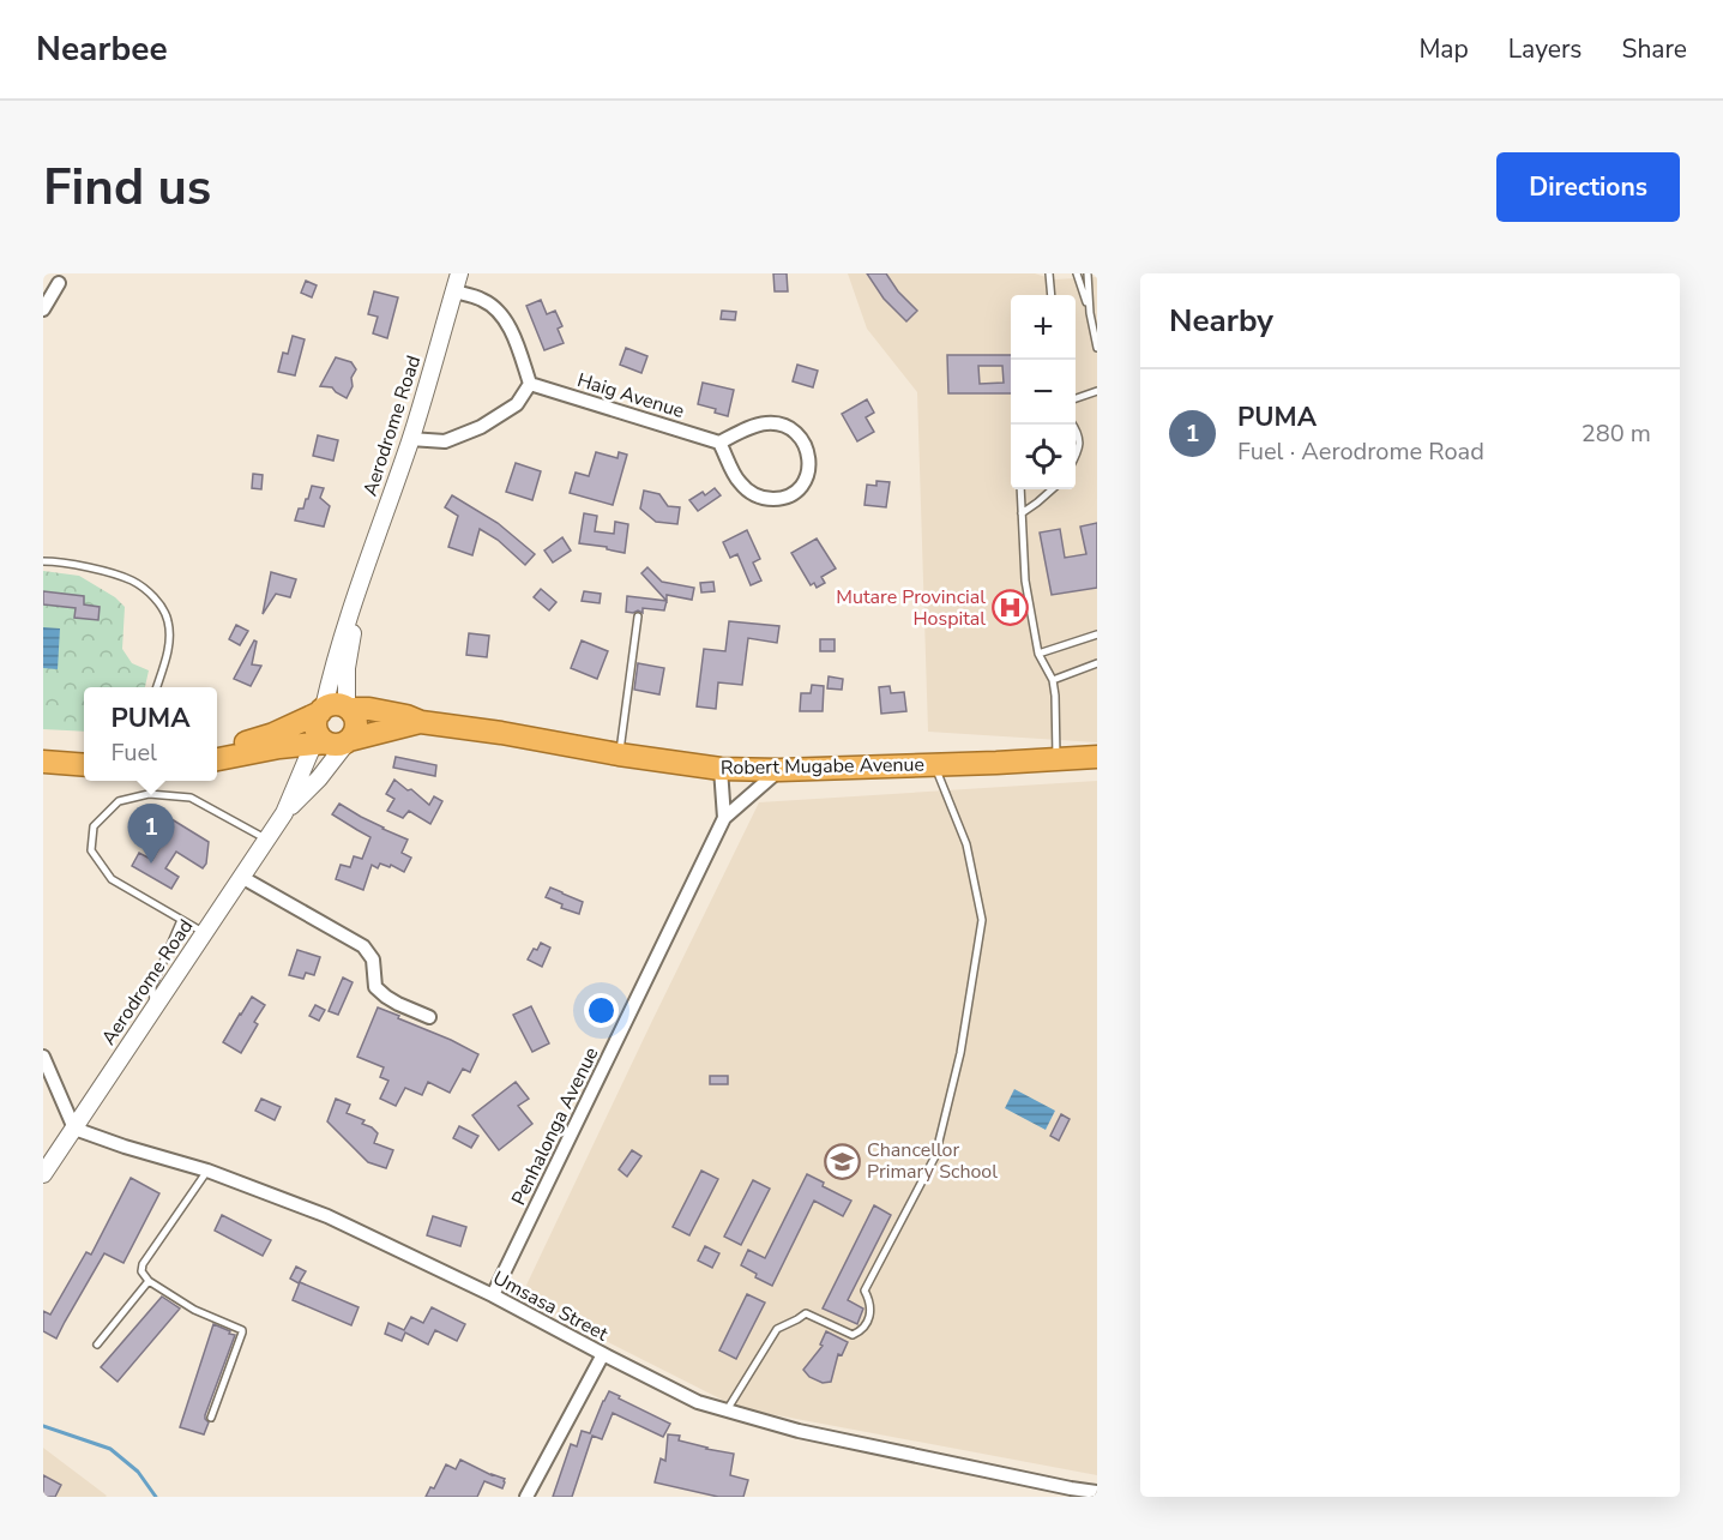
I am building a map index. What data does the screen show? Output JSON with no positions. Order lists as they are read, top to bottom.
{
  "streets": {
    "highway": ["Robert Mugabe Avenue"],
    "street": [
      "Haig Avenue",
      "Aerodrome Road",
      "Penhalonga Avenue",
      "Umsasa Street"
    ]
  },
  "crossings": [
    ["Aerodrome Road", "Robert Mugabe Avenue"],
    ["Aerodrome Road", "Umsasa Street"],
    ["Robert Mugabe Avenue", "Penhalonga Avenue"],
    ["Penhalonga Avenue", "Umsasa Street"]
  ],
  "places": {
    "hospital": ["Mutare Provincial Hospital"],
    "school or university": ["Chancellor Primary School"]
  },
  "page": {
    "header": "Nearbee",
    "nav": ["Map", "Layers", "Share"],
    "buttons": "Directions",
    "title": "Find us",
    "heading": "Nearby",
    "map_buttons": ["+", "−"],
    "list": [
      {
        "mark": "1",
        "name": "PUMA",
        "note": "Fuel · Aerodrome Road",
        "value": "280 m"
      }
    ],
    "popup": ["PUMA", "Fuel"],
    "pins": "1"
  }
}
